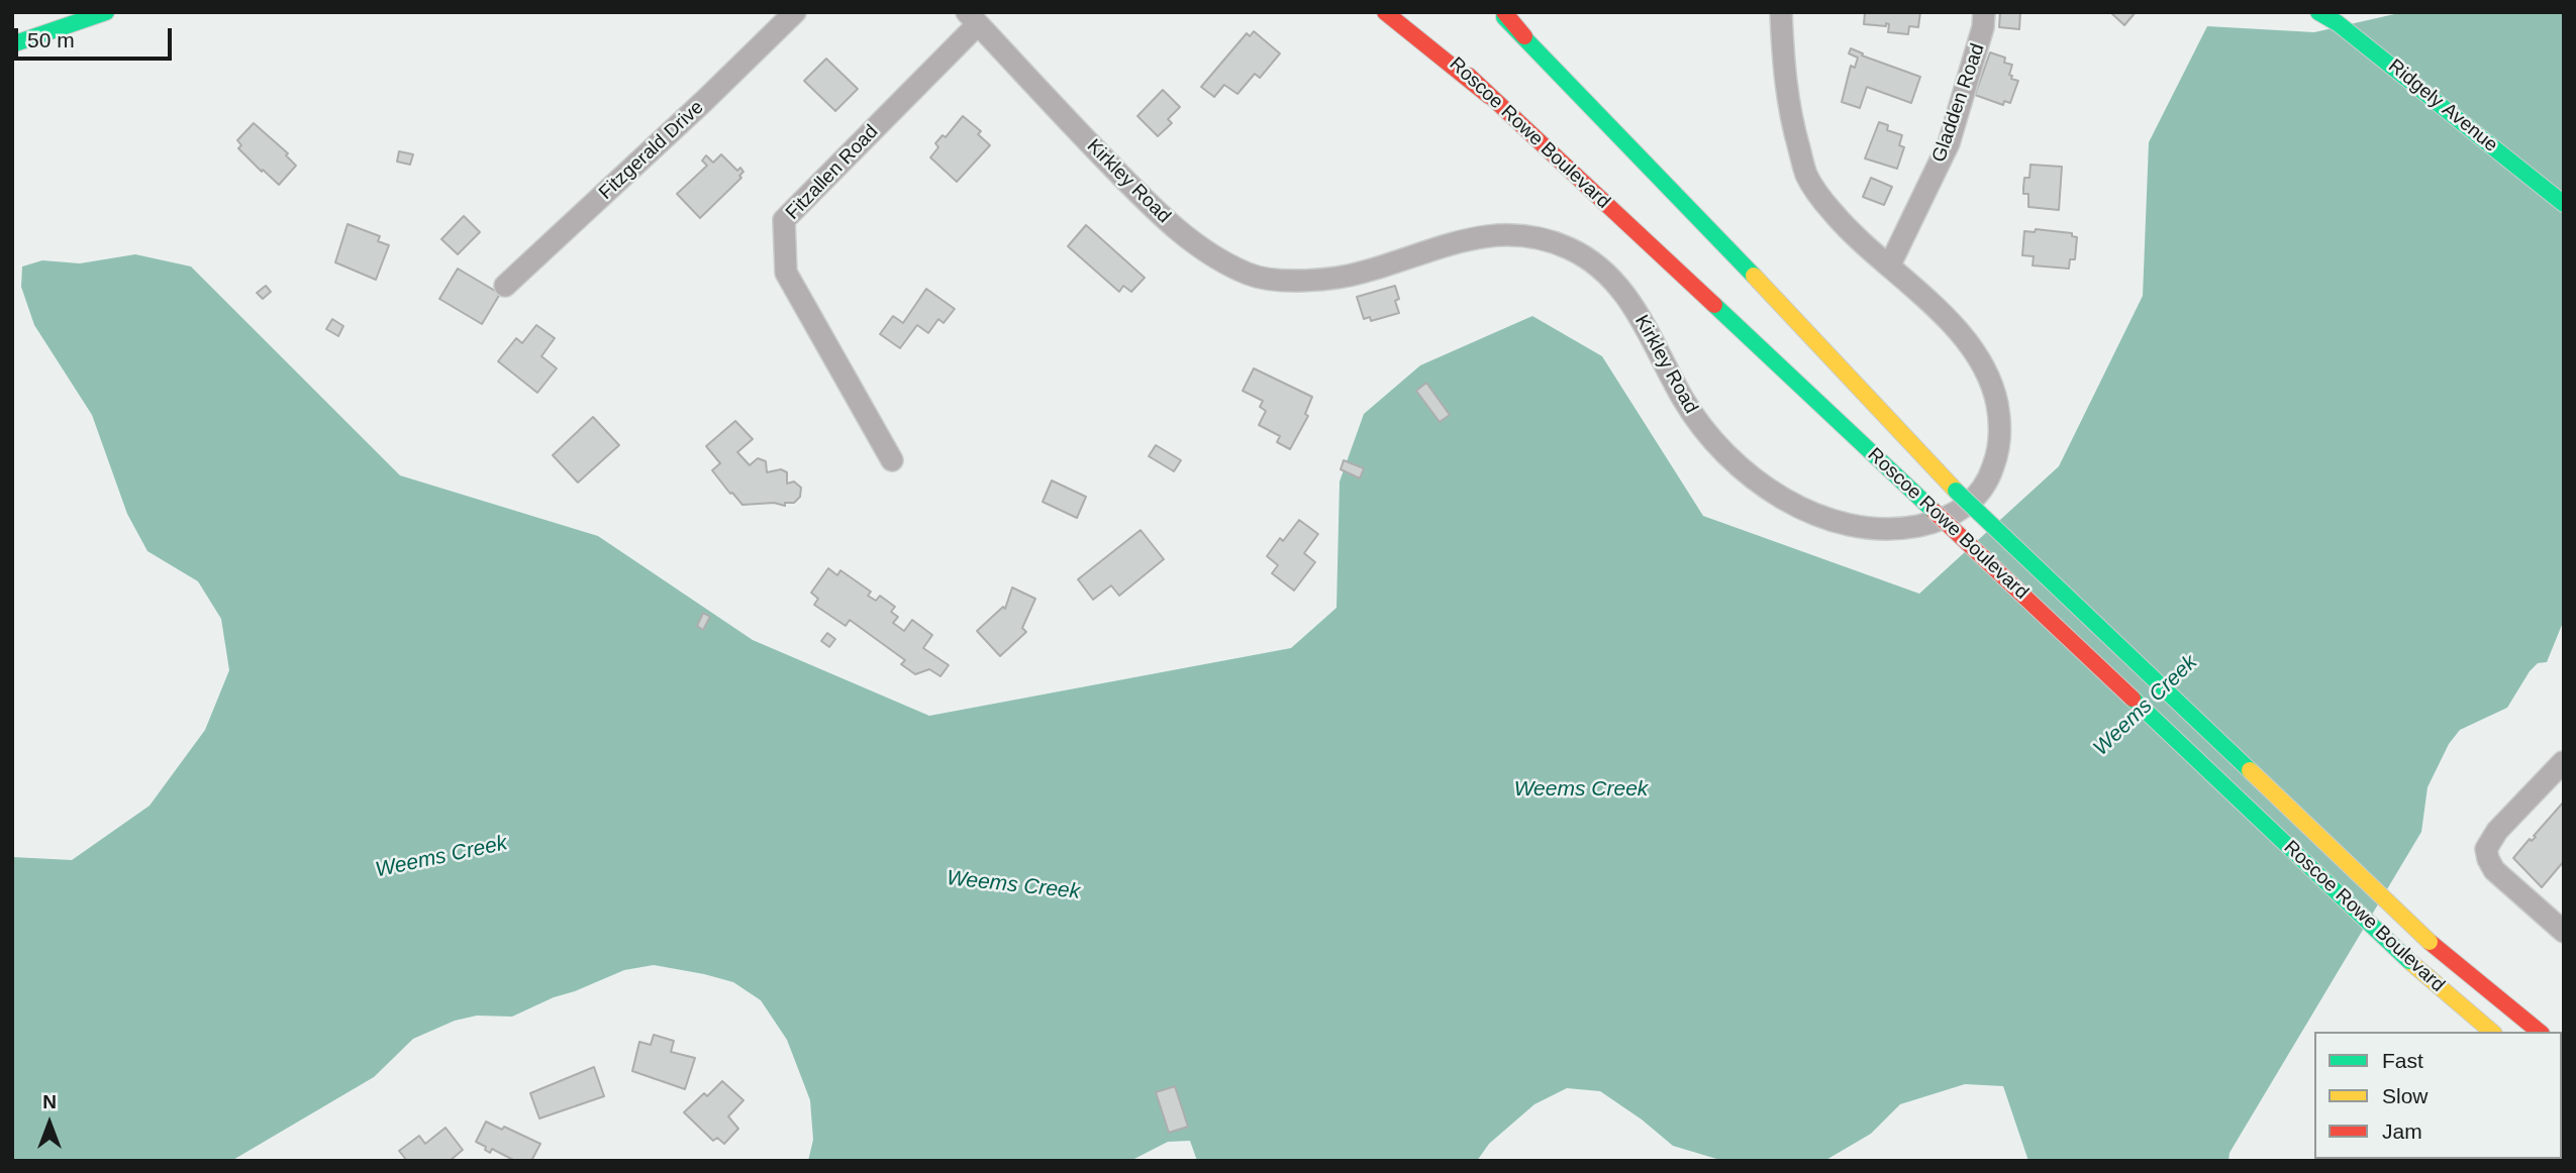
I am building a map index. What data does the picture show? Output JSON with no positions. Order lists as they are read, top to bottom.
{
  "streets": {
    "main road": ["Ridgely Avenue", "Roscoe Rowe Boulevard"],
    "street": [
      "Gladden Road",
      "Fitzgerald Drive",
      "Fitzallen Road",
      "Kirkley Road"
    ]
  },
  "crossings": [
    ["Gladden Road", "Kirkley Road"],
    ["Fitzallen Road", "Kirkley Road"]
  ],
  "water": ["Weems Creek"],
  "legend": ["Fast", "Slow", "Jam"],
  "scale_bar": "50 m",
  "north": "top"
}
